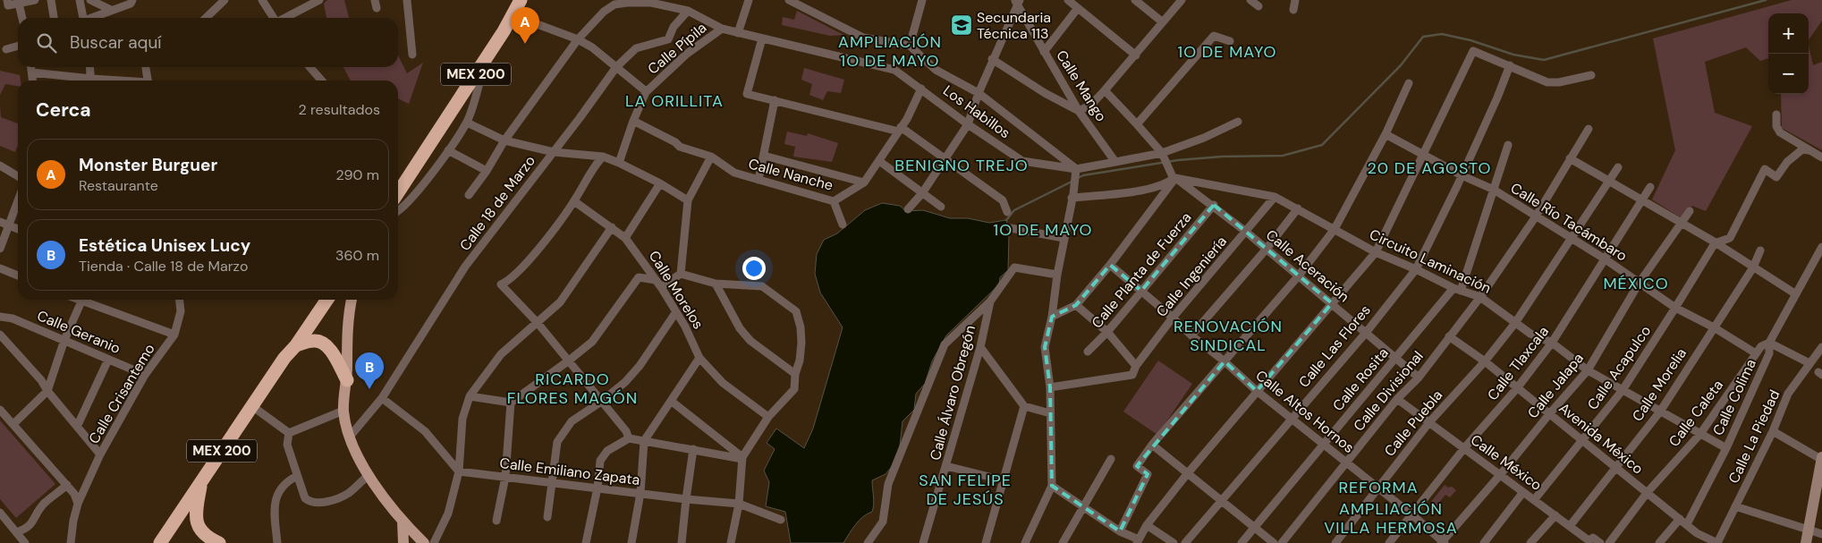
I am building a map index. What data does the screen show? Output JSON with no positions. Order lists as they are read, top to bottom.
{
  "streets": {
    "highway": ["MEX 200"],
    "street": [
      "Calle Pípila",
      "Calle Mango",
      "Los Habillos",
      "Calle Nanche",
      "Calle 18 de Marzo",
      "Calle Río Tacámbaro",
      "Circuito Laminación",
      "Calle Aceración",
      "Calle Planta de Fuerza",
      "Calle Ingeniería",
      "Calle Morelos",
      "Calle Geranio",
      "Calle Las Flores",
      "Calle Tlaxcala",
      "Calle Acapulco",
      "Calle Rosita",
      "Calle Morelia",
      "Calle Jalapa",
      "Calle Divisional",
      "Calle Álvaro Obregón",
      "Calle Crisantemo",
      "Calle Colima",
      "Calle Altos Hornos",
      "Calle Caleta",
      "Calle Puebla",
      "Calle La Piedad",
      "Avenida México",
      "Calle México",
      "Calle Emiliano Zapata"
    ]
  },
  "crossings": [
    ["Calle Pípila", "Calle Nanche"],
    ["Calle Mango", "Los Habillos"],
    ["Los Habillos", "Calle Nanche"],
    ["Los Habillos", "Calle Aceración"],
    ["Calle Río Tacámbaro", "Calle Las Flores"],
    ["Calle Río Tacámbaro", "Calle Tlaxcala"],
    ["Calle Río Tacámbaro", "Calle Acapulco"],
    ["Calle Río Tacámbaro", "Calle Morelia"],
    ["Calle Río Tacámbaro", "Calle Jalapa"],
    ["Calle Río Tacámbaro", "Calle Divisional"],
    ["Calle Río Tacámbaro", "Calle Caleta"],
    ["Calle Río Tacámbaro", "Calle Puebla"],
    ["Circuito Laminación", "Calle Aceración"],
    ["Circuito Laminación", "Calle Ingeniería"],
    ["Circuito Laminación", "Calle Las Flores"],
    ["Circuito Laminación", "Calle Tlaxcala"],
    ["Circuito Laminación", "Calle Acapulco"],
    ["Circuito Laminación", "Calle Rosita"],
    ["Circuito Laminación", "Calle Morelia"],
    ["Circuito Laminación", "Calle Jalapa"],
    ["Circuito Laminación", "Calle Divisional"],
    ["Circuito Laminación", "Calle Colima"],
    ["Circuito Laminación", "Calle Caleta"],
    ["Circuito Laminación", "Calle Puebla"],
    ["Calle Aceración", "Calle Planta de Fuerza"],
    ["Calle Aceración", "Calle Ingeniería"],
    ["Calle Aceración", "Calle Las Flores"],
    ["Calle Aceración", "Calle Rosita"],
    ["Calle Aceración", "Calle Divisional"],
    ["Calle Planta de Fuerza", "Calle Altos Hornos"],
    ["Calle Ingeniería", "Calle Altos Hornos"],
    ["Calle Geranio", "Calle Crisantemo"],
    ["Calle Las Flores", "Calle Altos Hornos"],
    ["Calle Tlaxcala", "Calle Altos Hornos"],
    ["Calle Tlaxcala", "Avenida México"],
    ["Calle Tlaxcala", "Calle México"],
    ["Calle Acapulco", "Avenida México"],
    ["Calle Acapulco", "Calle México"],
    ["Calle Rosita", "Calle Altos Hornos"],
    ["Calle Morelia", "Avenida México"],
    ["Calle Morelia", "Calle México"],
    ["Calle Jalapa", "Calle Altos Hornos"],
    ["Calle Jalapa", "Avenida México"],
    ["Calle Jalapa", "Calle México"],
    ["Calle Divisional", "Calle Altos Hornos"],
    ["Calle Divisional", "Avenida México"],
    ["Calle Divisional", "Calle México"],
    ["Calle Colima", "Calle Caleta"],
    ["Calle Colima", "Avenida México"],
    ["Calle Altos Hornos", "Calle Puebla"],
    ["Calle Caleta", "Avenida México"],
    ["Calle Puebla", "Avenida México"],
    ["Calle Puebla", "Calle México"],
    ["Calle La Piedad", "Avenida México"]
  ],
  "districts": [
    "AMPLIACIÓN 1O DE MAYO",
    "1O DE MAYO",
    "LA ORILLITA",
    "BENIGNO TREJO",
    "20 DE AGOSTO",
    "1O DE MAYO",
    "MÉXICO",
    "RENOVACIÓN SINDICAL",
    "RICARDO FLORES MAGÓN",
    "SAN FELIPE DE JESÚS",
    "REFORMA",
    "AMPLIACIÓN VILLA HERMOSA"
  ],
  "places": {
    "school or university": ["Secundaria Técnica 113"]
  },
  "page": {
    "pins": ["A", "B"],
    "map_buttons": ["+", "−"],
    "search": "Buscar aquí",
    "heading": ["Cerca", "2 resultados"],
    "list": [
      {
        "mark": "A",
        "name": "Monster Burguer",
        "note": "Restaurante",
        "value": "290 m"
      },
      {
        "mark": "B",
        "name": "Estética Unisex Lucy",
        "note": "Tienda · Calle 18 de Marzo",
        "value": "360 m"
      }
    ]
  }
}
